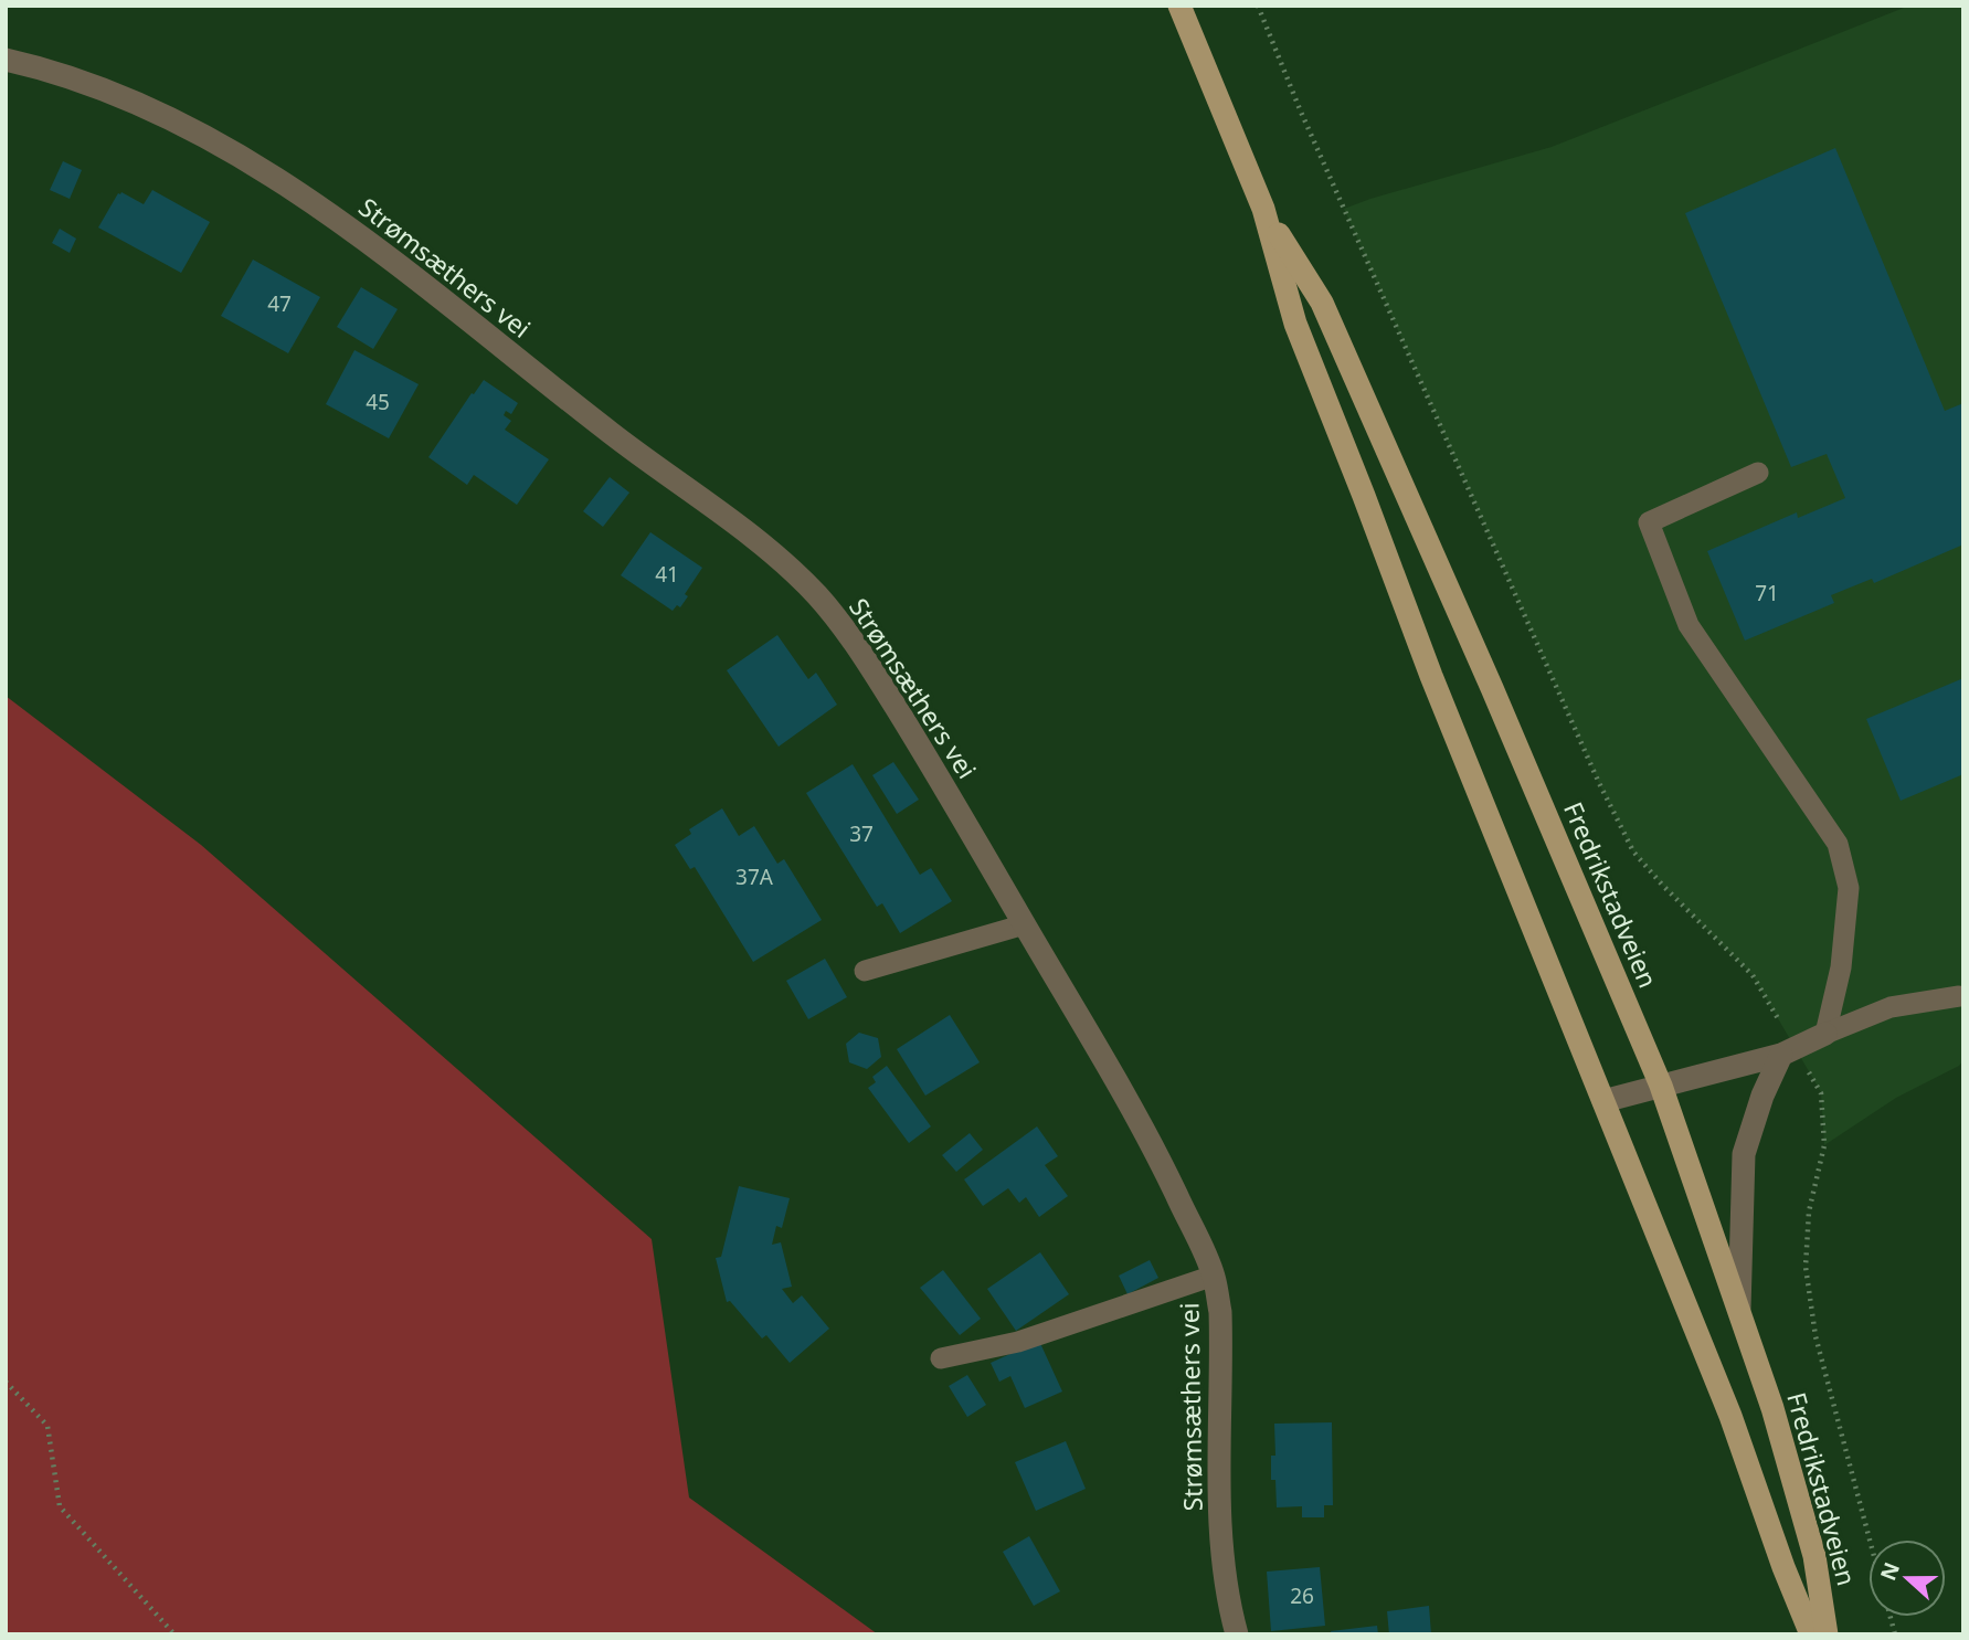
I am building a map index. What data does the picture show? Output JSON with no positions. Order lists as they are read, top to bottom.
{
  "streets": {
    "main road": ["Fredrikstadveien"],
    "street": ["Strømsæthers vei"]
  },
  "house_numbers": [
    "47",
    "45",
    "41",
    "71",
    "37",
    "37A",
    "26"
  ],
  "north": "left"
}
